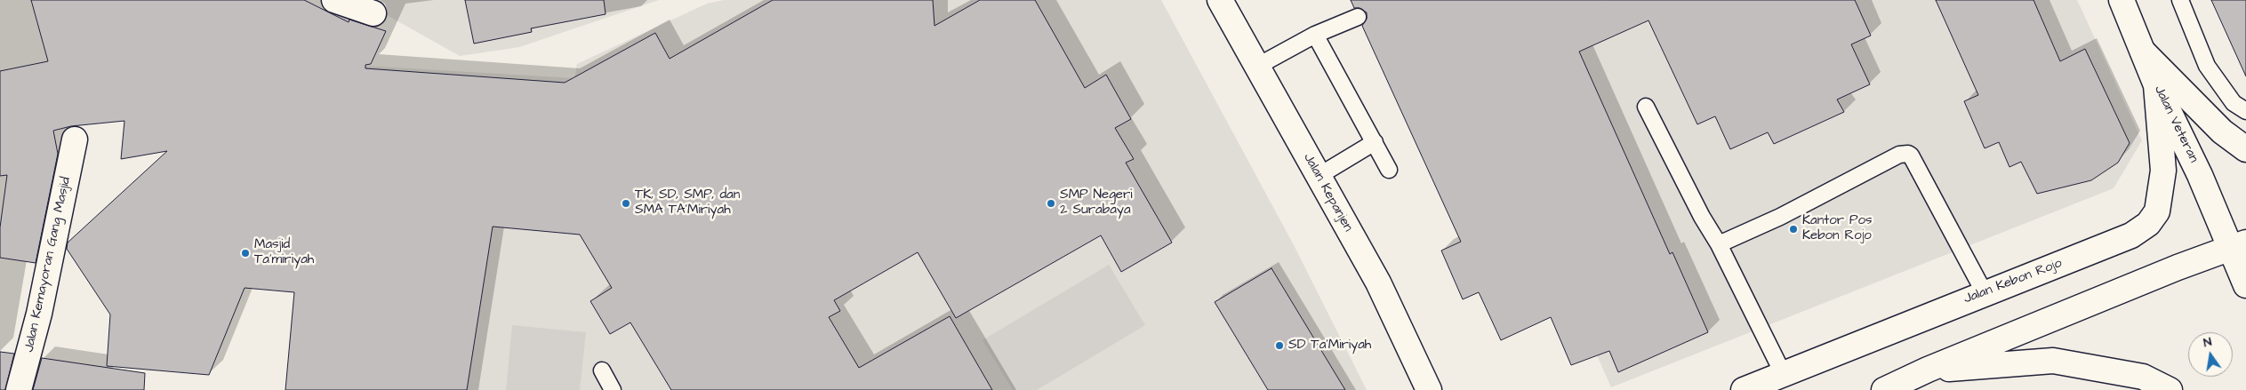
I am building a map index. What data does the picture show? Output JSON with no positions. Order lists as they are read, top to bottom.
{
  "streets": {
    "main road": [
      "Jalan Veteran",
      "Jalan Kepanjen",
      "Jalan Kemayoran Gang Masjid",
      "Jalan Kebon Rojo"
    ]
  },
  "crossings": [
    ["Jalan Veteran", "Jalan Kebon Rojo"]
  ],
  "places": [
    "TK, SD, SMP, dan SMA TA'Miriyah",
    "SMP Negeri 2 Surabaya",
    "Kantor Pos Kebon Rojo",
    "Masjid Ta'miriyah",
    "SD Ta'Miriyah"
  ],
  "north": "top"
}
